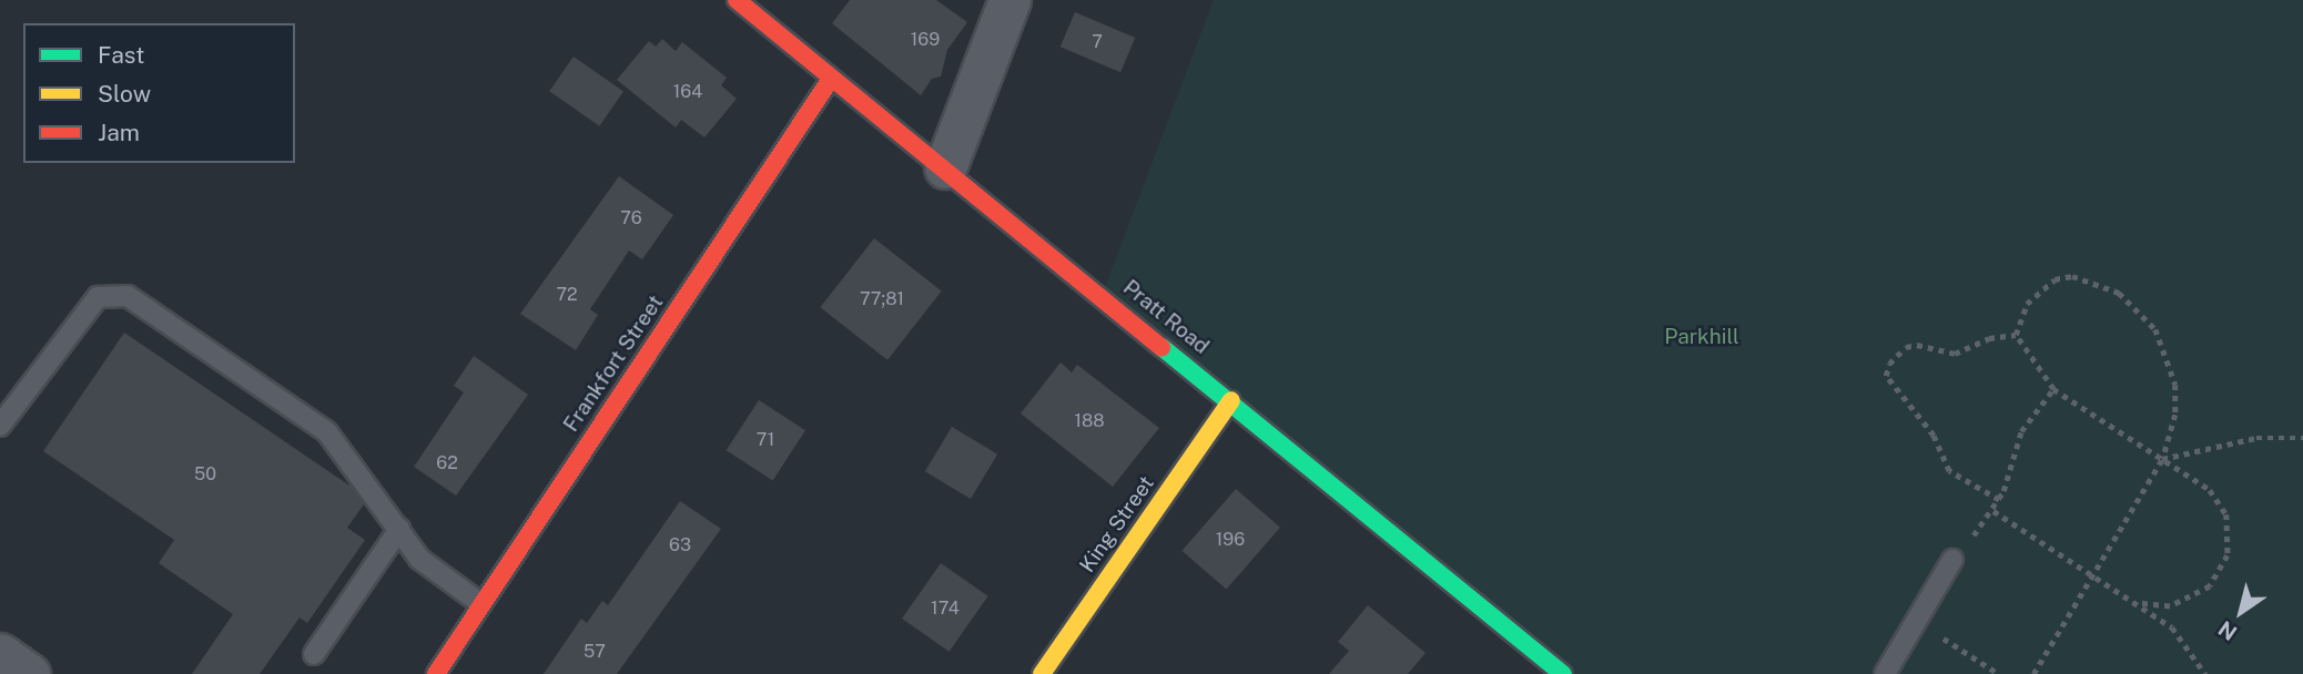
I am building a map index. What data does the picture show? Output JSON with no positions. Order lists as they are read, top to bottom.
{
  "streets": {
    "street": ["Pratt Road", "Frankfort Street", "King Street"]
  },
  "crossings": [
    ["Pratt Road", "Frankfort Street"],
    ["Pratt Road", "King Street"]
  ],
  "parks": ["Parkhill"],
  "house_numbers": [
    "169",
    "7",
    "164",
    "76",
    "72",
    "77;81",
    "188",
    "71",
    "62",
    "50",
    "196",
    "63",
    "174",
    "57"
  ],
  "legend": ["Fast", "Slow", "Jam"],
  "north": "bottom left"
}
